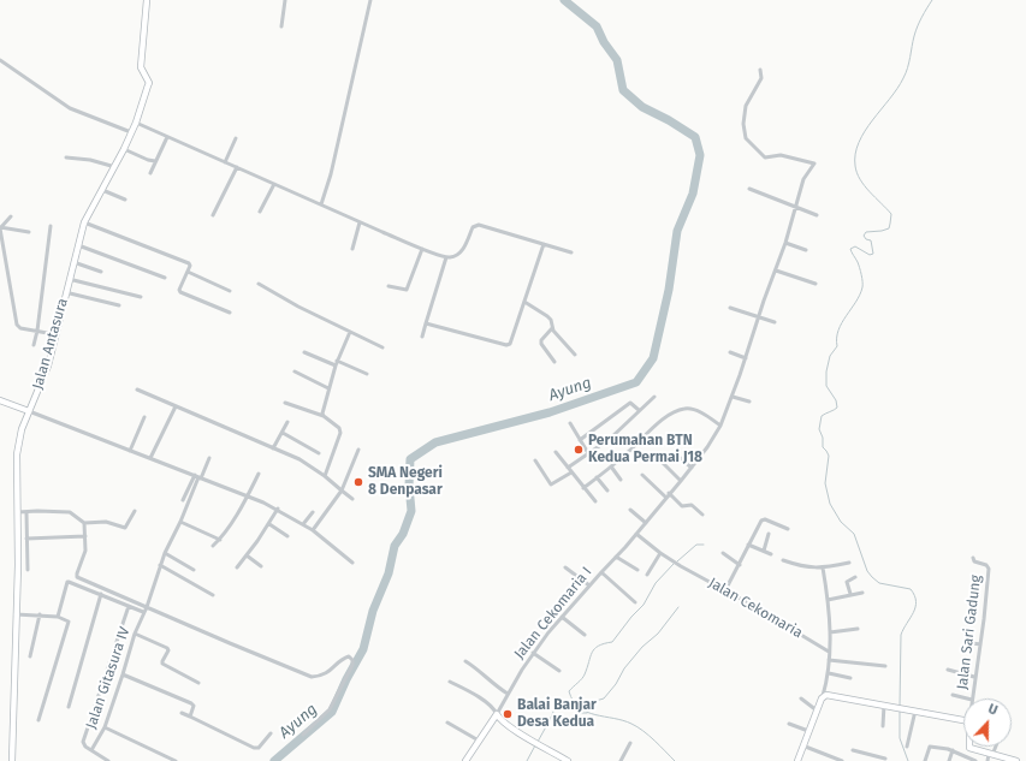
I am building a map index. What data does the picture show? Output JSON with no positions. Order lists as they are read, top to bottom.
{
  "streets": {
    "main road": ["Jalan Antasura"],
    "street": [
      "Jalan Cekomaria",
      "Jalan Cekomaria I",
      "Jalan Sari Gadung",
      "Jalan Gitasura IV"
    ]
  },
  "crossings": [
    ["Jalan Cekomaria", "Jalan Cekomaria I"]
  ],
  "water": ["Ayung"],
  "places": ["Perumahan BTN Kedua Permai J18", "SMA Negeri 8 Denpasar", "Balai Banjar Desa Kedua"],
  "north": "top"
}
